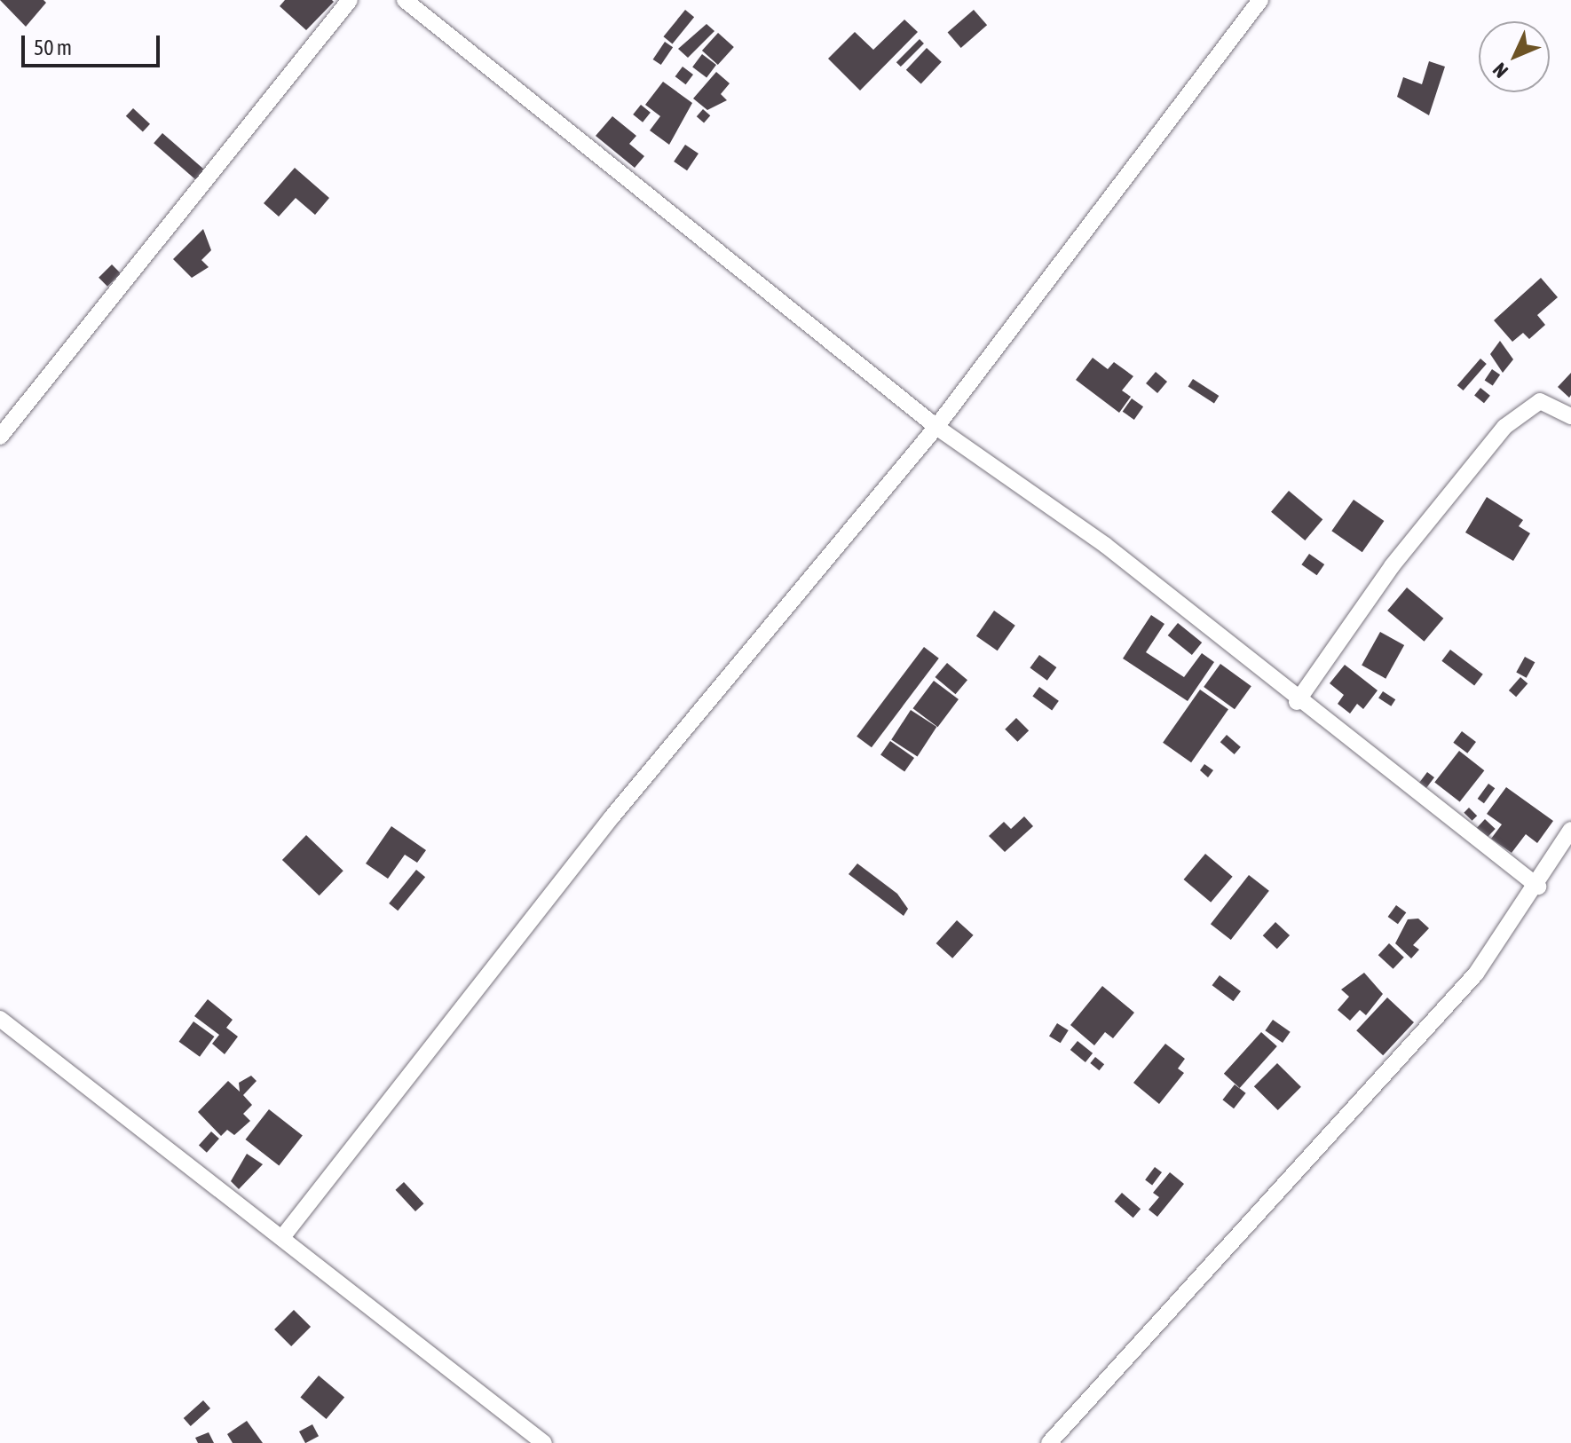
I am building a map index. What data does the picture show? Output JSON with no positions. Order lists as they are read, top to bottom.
{
  "scale_bar": "50 m",
  "north": "bottom left"
}
